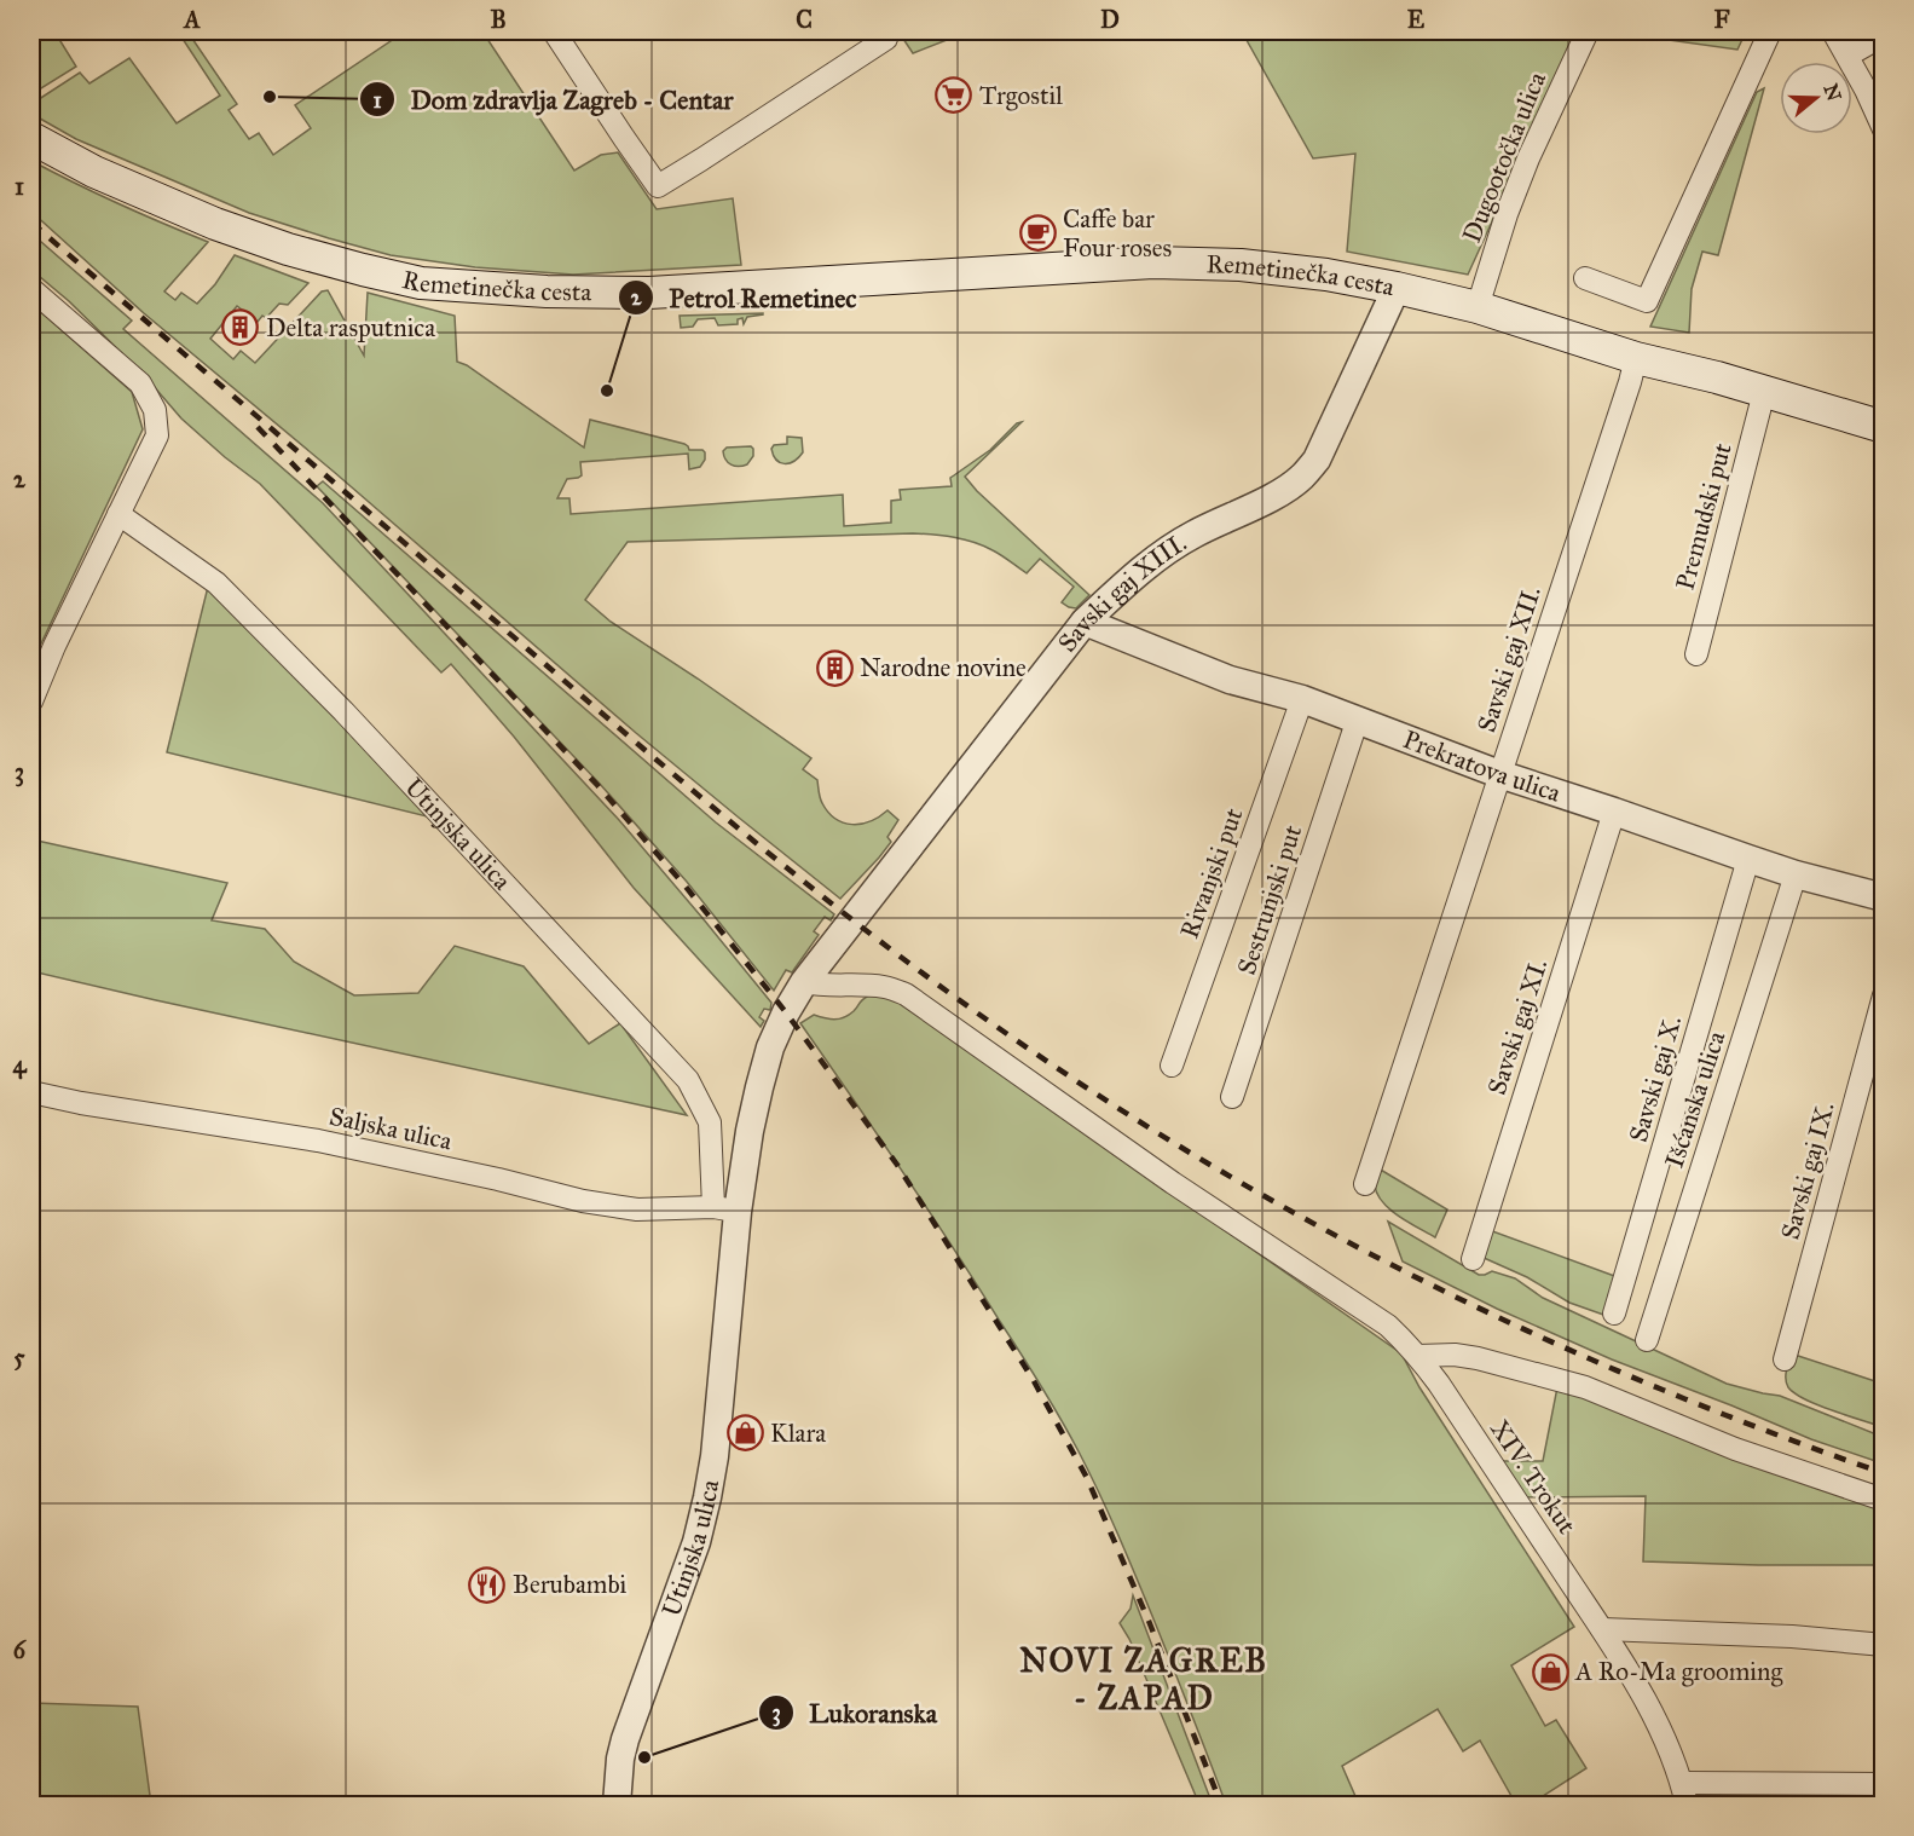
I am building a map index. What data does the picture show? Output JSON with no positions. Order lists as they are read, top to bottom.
{
  "streets": {
    "main road": ["Remetinečka cesta"],
    "street": [
      "Dugootočka ulica",
      "Premudski put",
      "Savski gaj XIII.",
      "Savski gaj XII.",
      "Prekratova ulica",
      "Utinjska ulica",
      "Rivanjski put",
      "Sestrunjski put",
      "Savski gaj XI.",
      "Savski gaj X.",
      "Išćanska ulica",
      "Saljska ulica",
      "Savski gaj IX.",
      "XIV. Trokut"
    ]
  },
  "crossings": [
    ["Dugootočka ulica", "Remetinečka cesta"],
    ["Remetinečka cesta", "Premudski put"],
    ["Remetinečka cesta", "Savski gaj XIII."],
    ["Remetinečka cesta", "Savski gaj XII."],
    ["Savski gaj XIII.", "Prekratova ulica"],
    ["Savski gaj XIII.", "Utinjska ulica"],
    ["Savski gaj XII.", "Prekratova ulica"],
    ["Prekratova ulica", "Rivanjski put"],
    ["Prekratova ulica", "Sestrunjski put"],
    ["Prekratova ulica", "Savski gaj XI."],
    ["Prekratova ulica", "Savski gaj X."],
    ["Prekratova ulica", "Išćanska ulica"],
    ["Utinjska ulica", "Saljska ulica"],
    ["Utinjska ulica", "XIV. Trokut"]
  ],
  "districts": ["NOVI ZAGREB - ZAPAD"],
  "places": {
    "supermarket": ["Trgostil"],
    "other": ["Dom zdravlja Zagreb - Centar", "Petrol Remetinec", "Lukoranska"],
    "cafe": ["Caffe bar Four roses"],
    "building": ["Delta rasputnica", "Narodne novine"],
    "shop": ["Klara", "A Ro-Ma grooming"],
    "restaurant": ["Berubambi"]
  },
  "north": "right",
  "grid": {
    "columns": [
      "A",
      "B",
      "C",
      "D",
      "E",
      "F"
    ],
    "rows": [
      "1",
      "2",
      "3",
      "4",
      "5",
      "6"
    ]
  }
}
